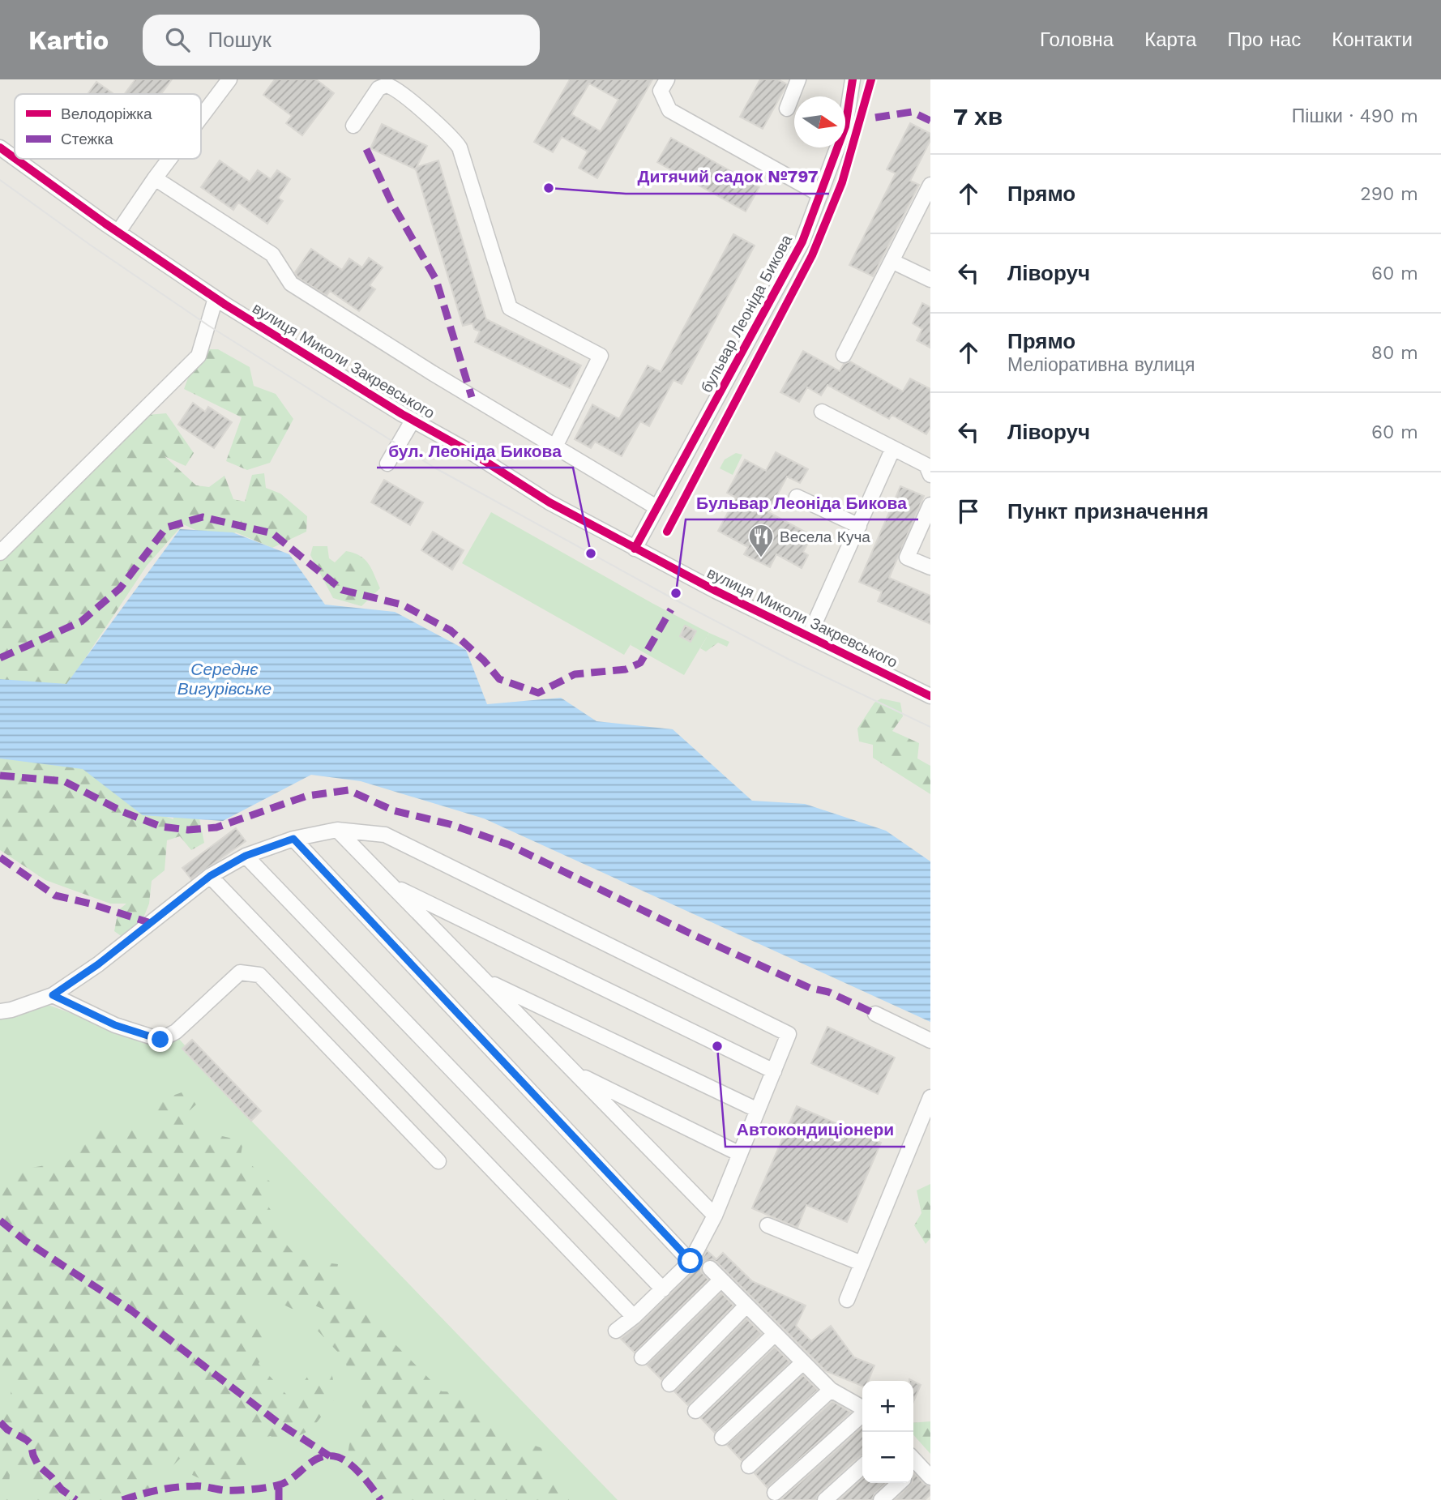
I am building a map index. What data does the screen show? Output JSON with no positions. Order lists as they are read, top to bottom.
{
  "streets": {
    "street": ["бульвар Леоніда Бикова", "вулиця Миколи Закревського"]
  },
  "crossings": [
    ["бульвар Леоніда Бикова", "вулиця Миколи Закревського"]
  ],
  "water": ["Середнє Вигурівське"],
  "places": {
    "other": [
      "Дитячий садок №797",
      "бул. Леоніда Бикова",
      "Бульвар Леоніда Бикова",
      "Автокондиціонери"
    ],
    "restaurant": ["Весела Куча"]
  },
  "legend": ["Велодоріжка", "Стежка"],
  "north": "right",
  "page": {
    "header": "Kartio",
    "search": "Пошук",
    "nav": [
      "Головна",
      "Карта",
      "Про нас",
      "Контакти"
    ],
    "heading": ["7 хв", "Пішки · 490 m"],
    "list": [
      ["Прямо", "290 m"],
      ["Ліворуч", "60 m"],
      ["Прямо", "Меліоративна вулиця", "80 m"],
      ["Ліворуч", "60 m"],
      "Пункт призначення"
    ],
    "map_buttons": ["+", "−"]
  }
}
